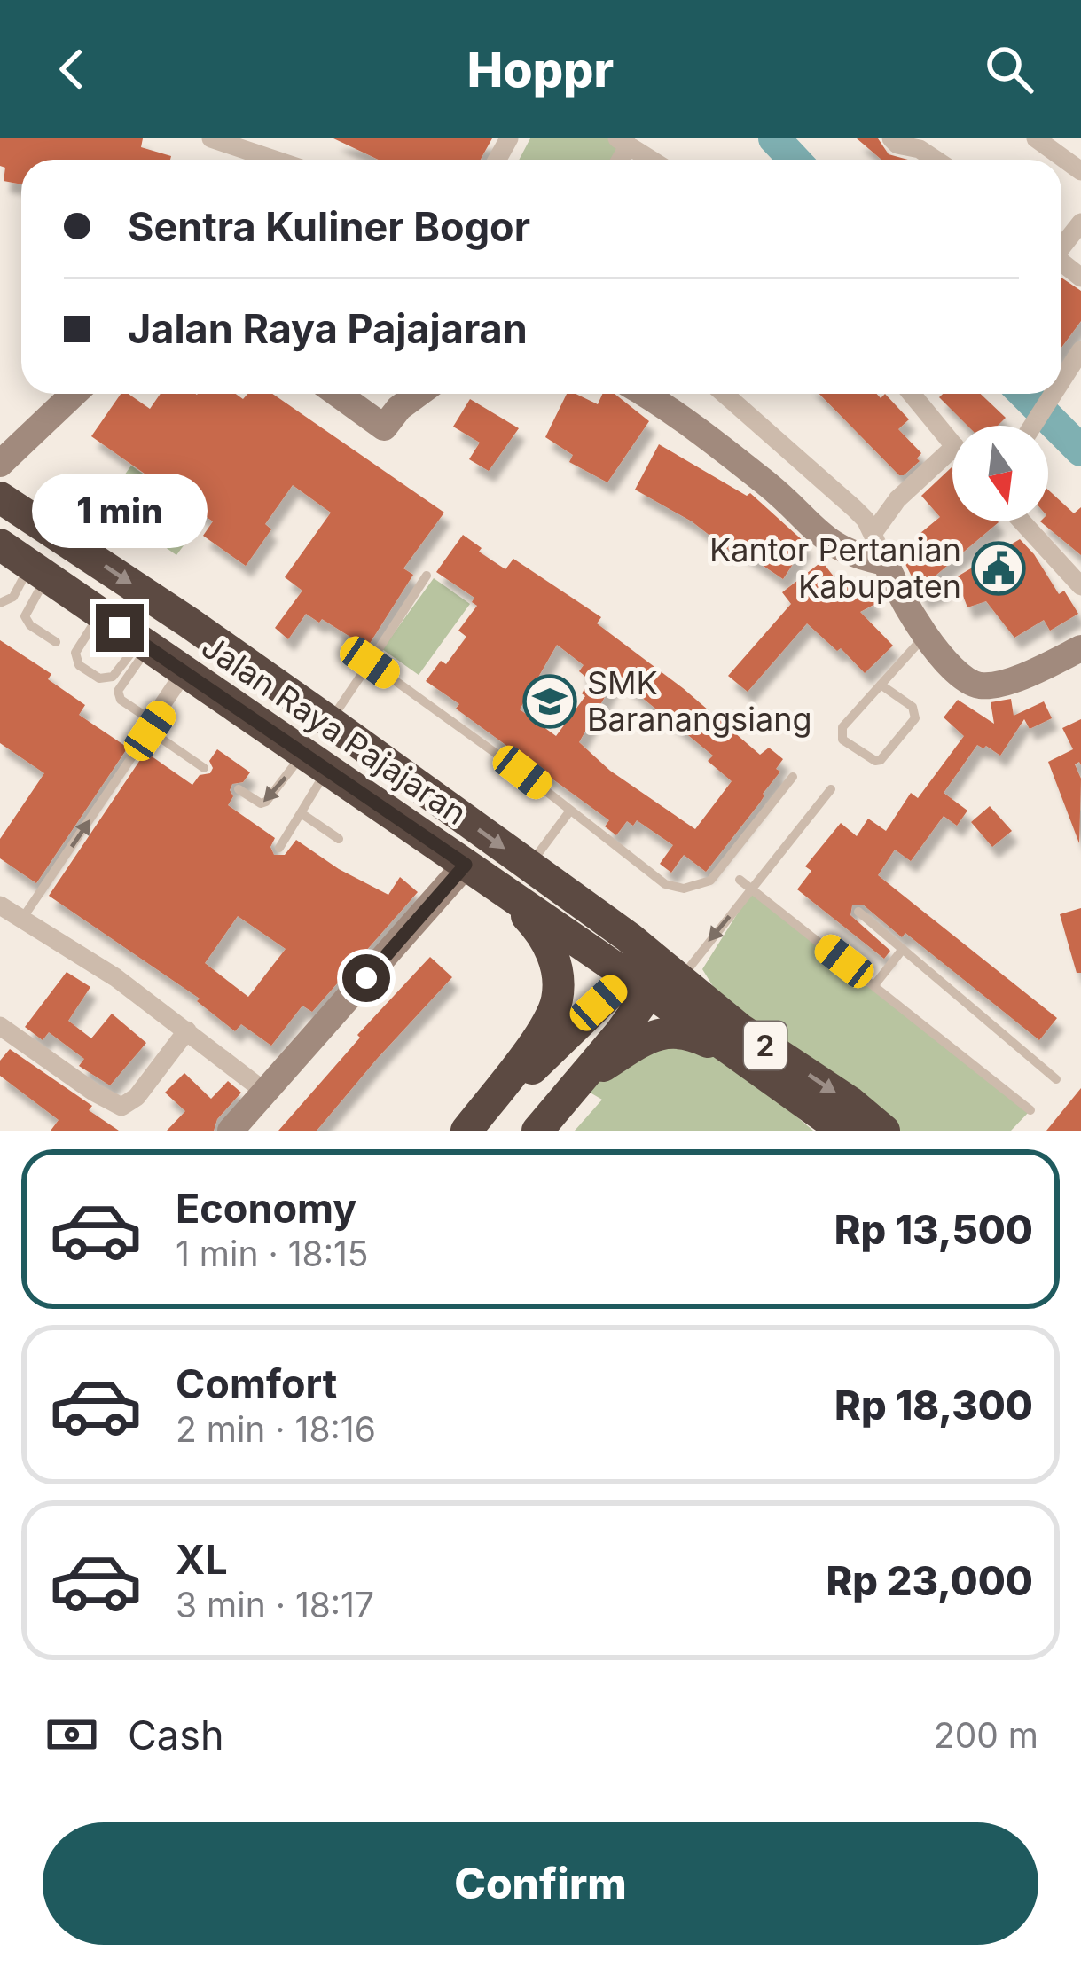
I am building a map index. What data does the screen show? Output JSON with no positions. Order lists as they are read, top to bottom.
{
  "streets": {
    "highway": ["Jalan Raya Pajajaran", "2"]
  },
  "crossings": [
    ["Jalan Raya Pajajaran", "2"]
  ],
  "places": {
    "public building": ["Kantor Pertanian Kabupaten"],
    "school or university": ["SMK Baranangsiang"]
  },
  "north": "bottom",
  "page": {
    "header": "Hoppr",
    "banner": ["Sentra Kuliner Bogor", "Jalan Raya Pajajaran"],
    "bubble": "1 min",
    "list": [
      {
        "name": "Economy",
        "note": "1 min · 18:15",
        "value": "Rp 13,500"
      },
      {
        "name": "Comfort",
        "note": "2 min · 18:16",
        "value": "Rp 18,300"
      },
      {
        "name": "XL",
        "note": "3 min · 18:17",
        "value": "Rp 23,000"
      }
    ],
    "pay": ["Cash", "200 m"],
    "buttons": "Confirm"
  }
}
